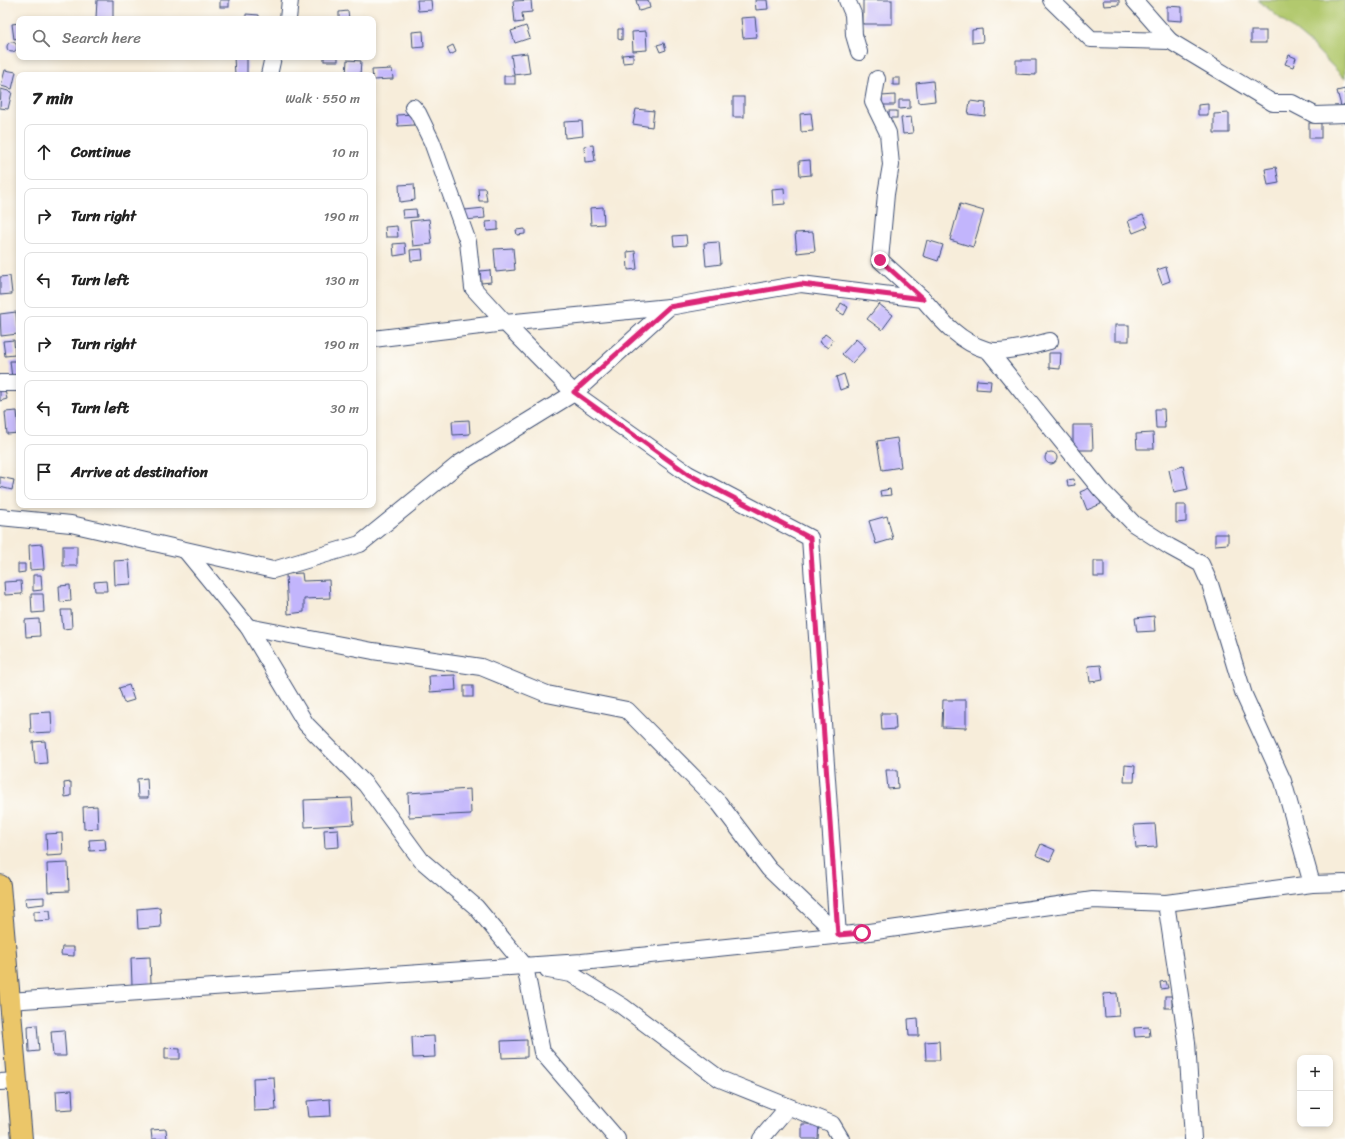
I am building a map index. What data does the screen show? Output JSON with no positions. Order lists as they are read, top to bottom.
{
  "page": {
    "search": "Search here",
    "heading": ["7 min", "Walk · 550 m"],
    "list": [
      ["Continue", "10 m"],
      ["Turn right", "190 m"],
      ["Turn left", "130 m"],
      ["Turn right", "190 m"],
      ["Turn left", "30 m"],
      "Arrive at destination"
    ],
    "map_buttons": ["+", "−"]
  }
}
